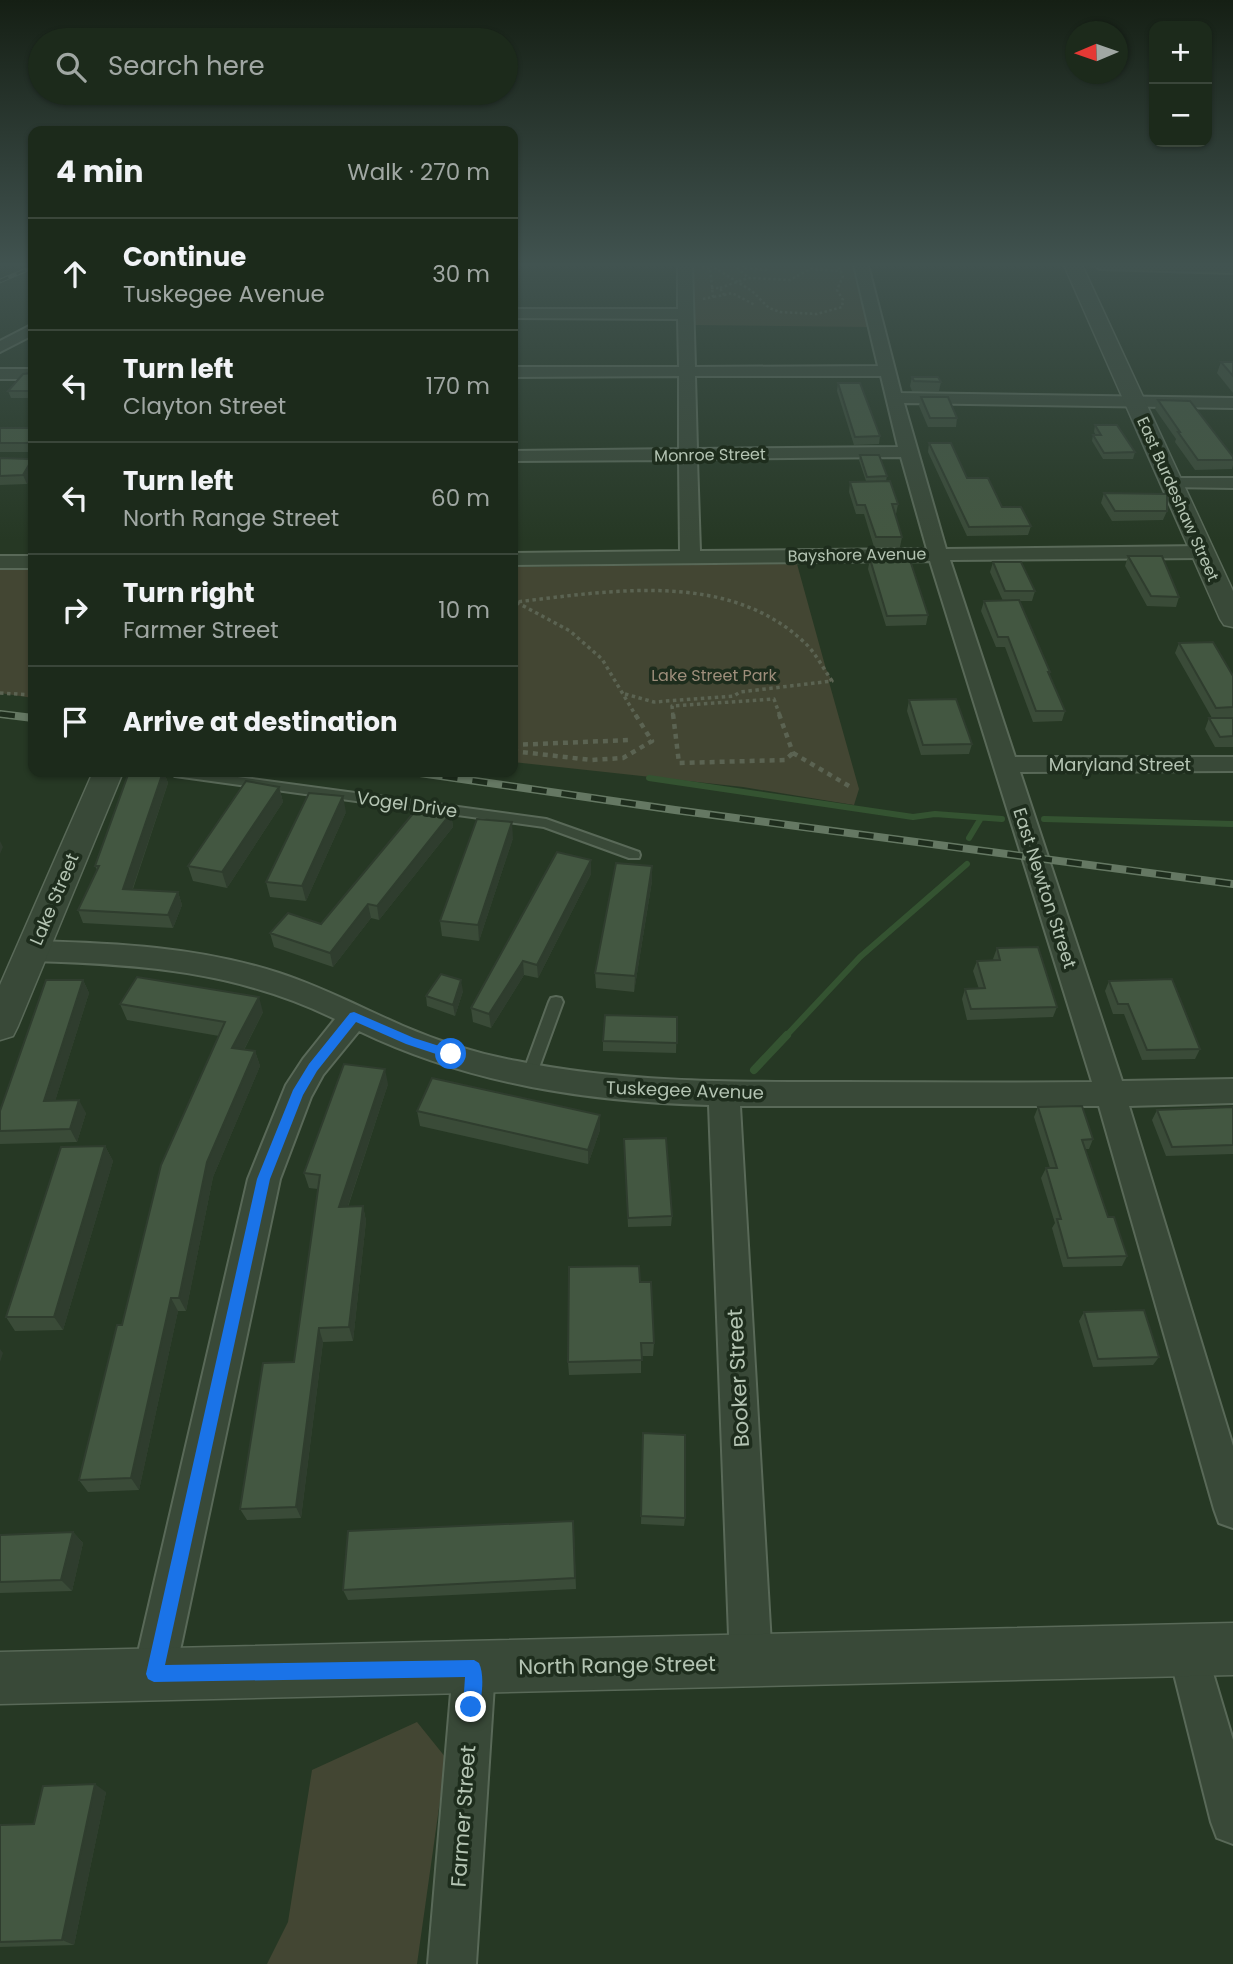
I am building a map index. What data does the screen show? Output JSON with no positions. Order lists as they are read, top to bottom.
{
  "streets": {
    "street": [
      "Monroe Street",
      "East Burdeshaw Street",
      "Bayshore Avenue",
      "Maryland Street",
      "East Newton Street",
      "Lake Street",
      "Tuskegee Avenue",
      "Booker Street",
      "North Range Street",
      "Farmer Street"
    ],
    "lane": ["Vogel Drive"]
  },
  "crossings": [
    ["Monroe Street", "East Newton Street"],
    ["East Burdeshaw Street", "Bayshore Avenue"],
    ["Bayshore Avenue", "East Newton Street"],
    ["Maryland Street", "East Newton Street"],
    ["East Newton Street", "Tuskegee Avenue"],
    ["Lake Street", "Tuskegee Avenue"],
    ["Tuskegee Avenue", "Booker Street"],
    ["Booker Street", "North Range Street"],
    ["North Range Street", "Farmer Street"]
  ],
  "parks": ["Lake Street Park"],
  "north": "left",
  "page": {
    "map_buttons": ["+", "−"],
    "search": "Search here",
    "heading": ["4 min", "Walk · 270 m"],
    "list": [
      ["Continue", "Tuskegee Avenue", "30 m"],
      ["Turn left", "Clayton Street", "170 m"],
      ["Turn left", "North Range Street", "60 m"],
      ["Turn right", "Farmer Street", "10 m"],
      "Arrive at destination"
    ]
  }
}
